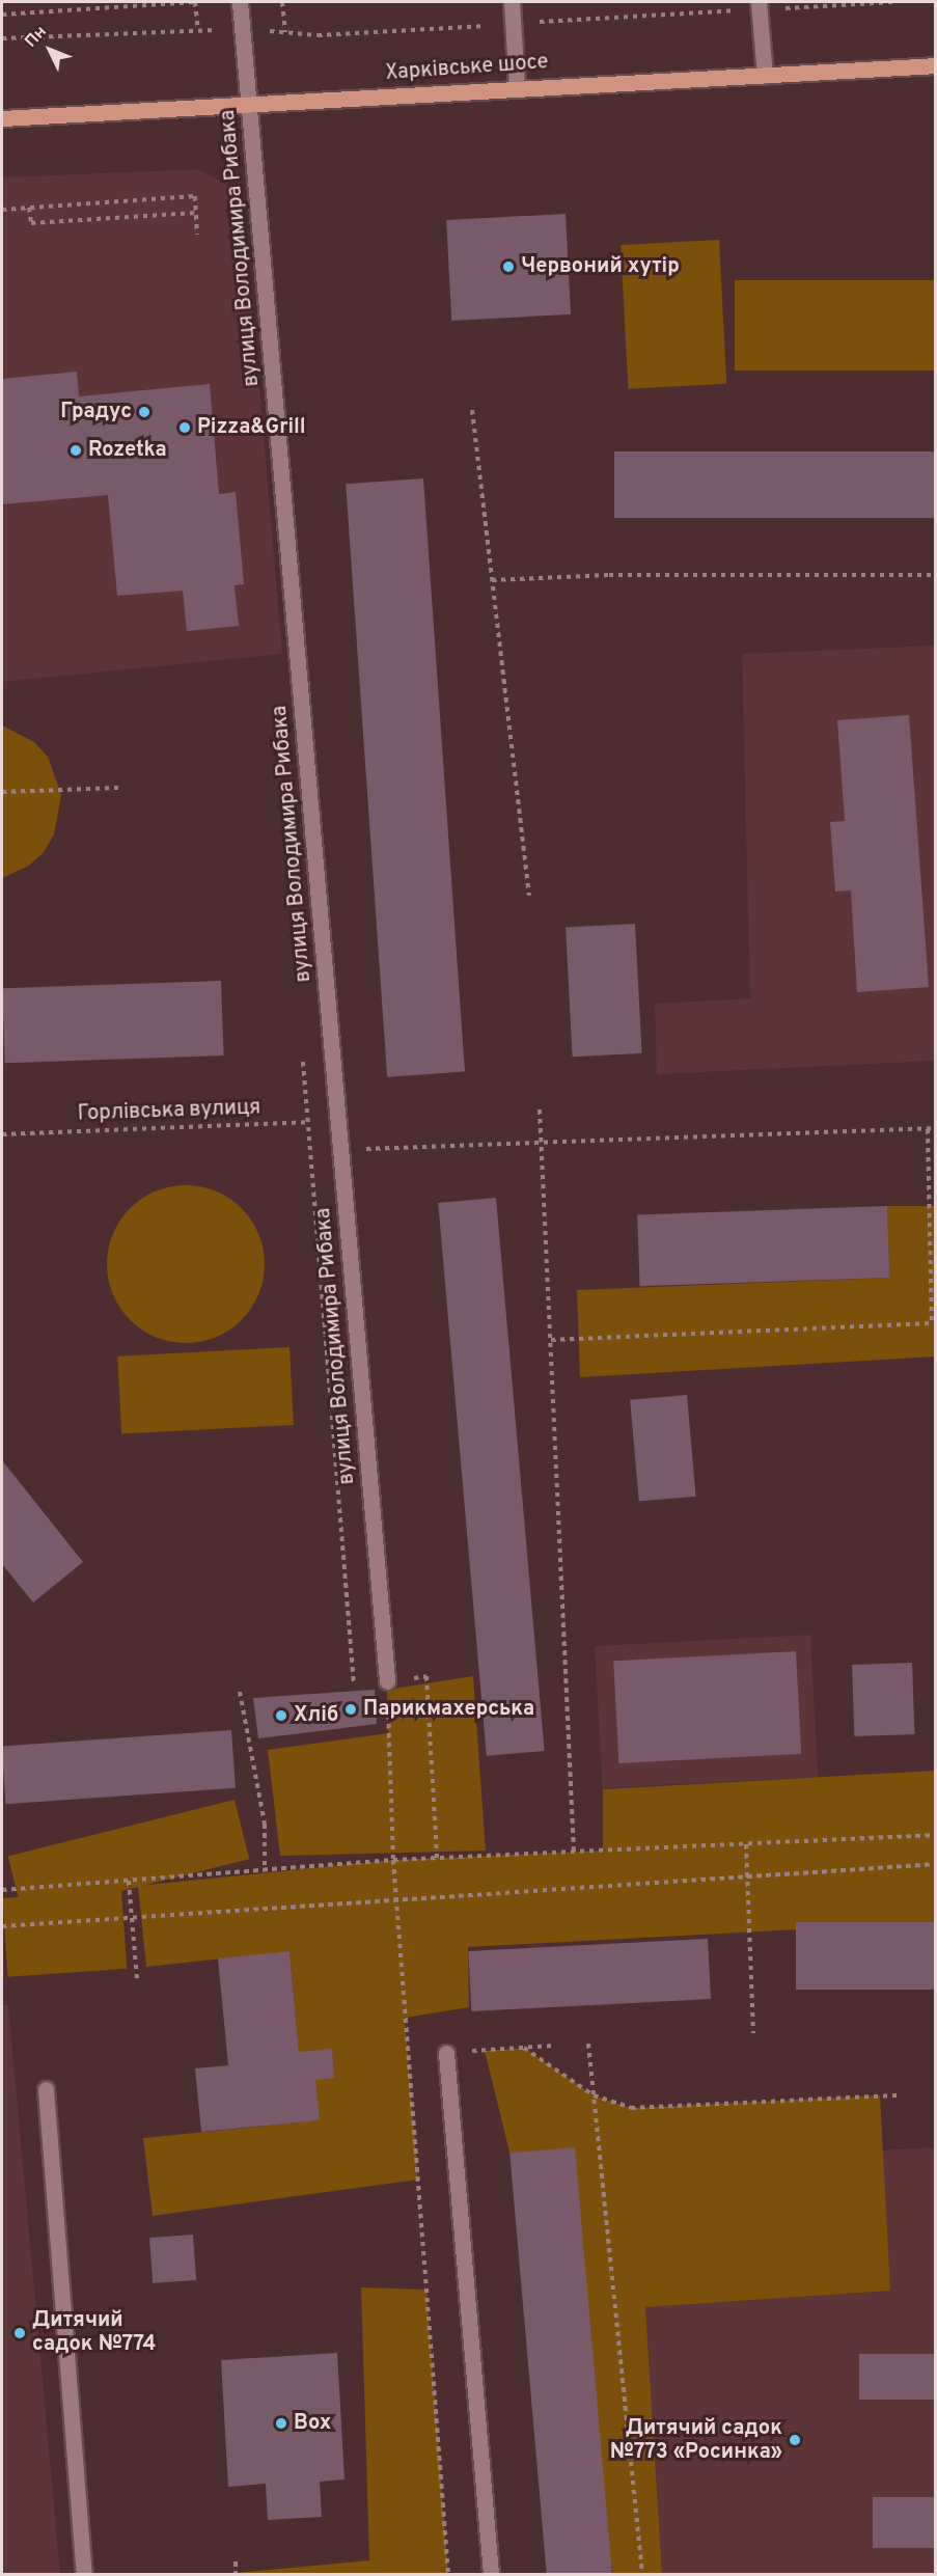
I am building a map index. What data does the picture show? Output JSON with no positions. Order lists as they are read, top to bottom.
{
  "streets": {
    "main road": ["Харківське шосе"],
    "street": ["вулиця Володимира Рибака"],
    "path": ["Горлівська вулиця"]
  },
  "crossings": [
    ["Харківське шосе", "вулиця Володимира Рибака"],
    ["вулиця Володимира Рибака", "Горлівська вулиця"]
  ],
  "places": [
    "Червоний хутір",
    "Градус",
    "Pizza&Grill",
    "Rozetka",
    "Парикмахерська",
    "Хліб",
    "Дитячий садок №774",
    "Box",
    "Дитячий садок №773 «Росинка»"
  ],
  "north": "top left"
}
